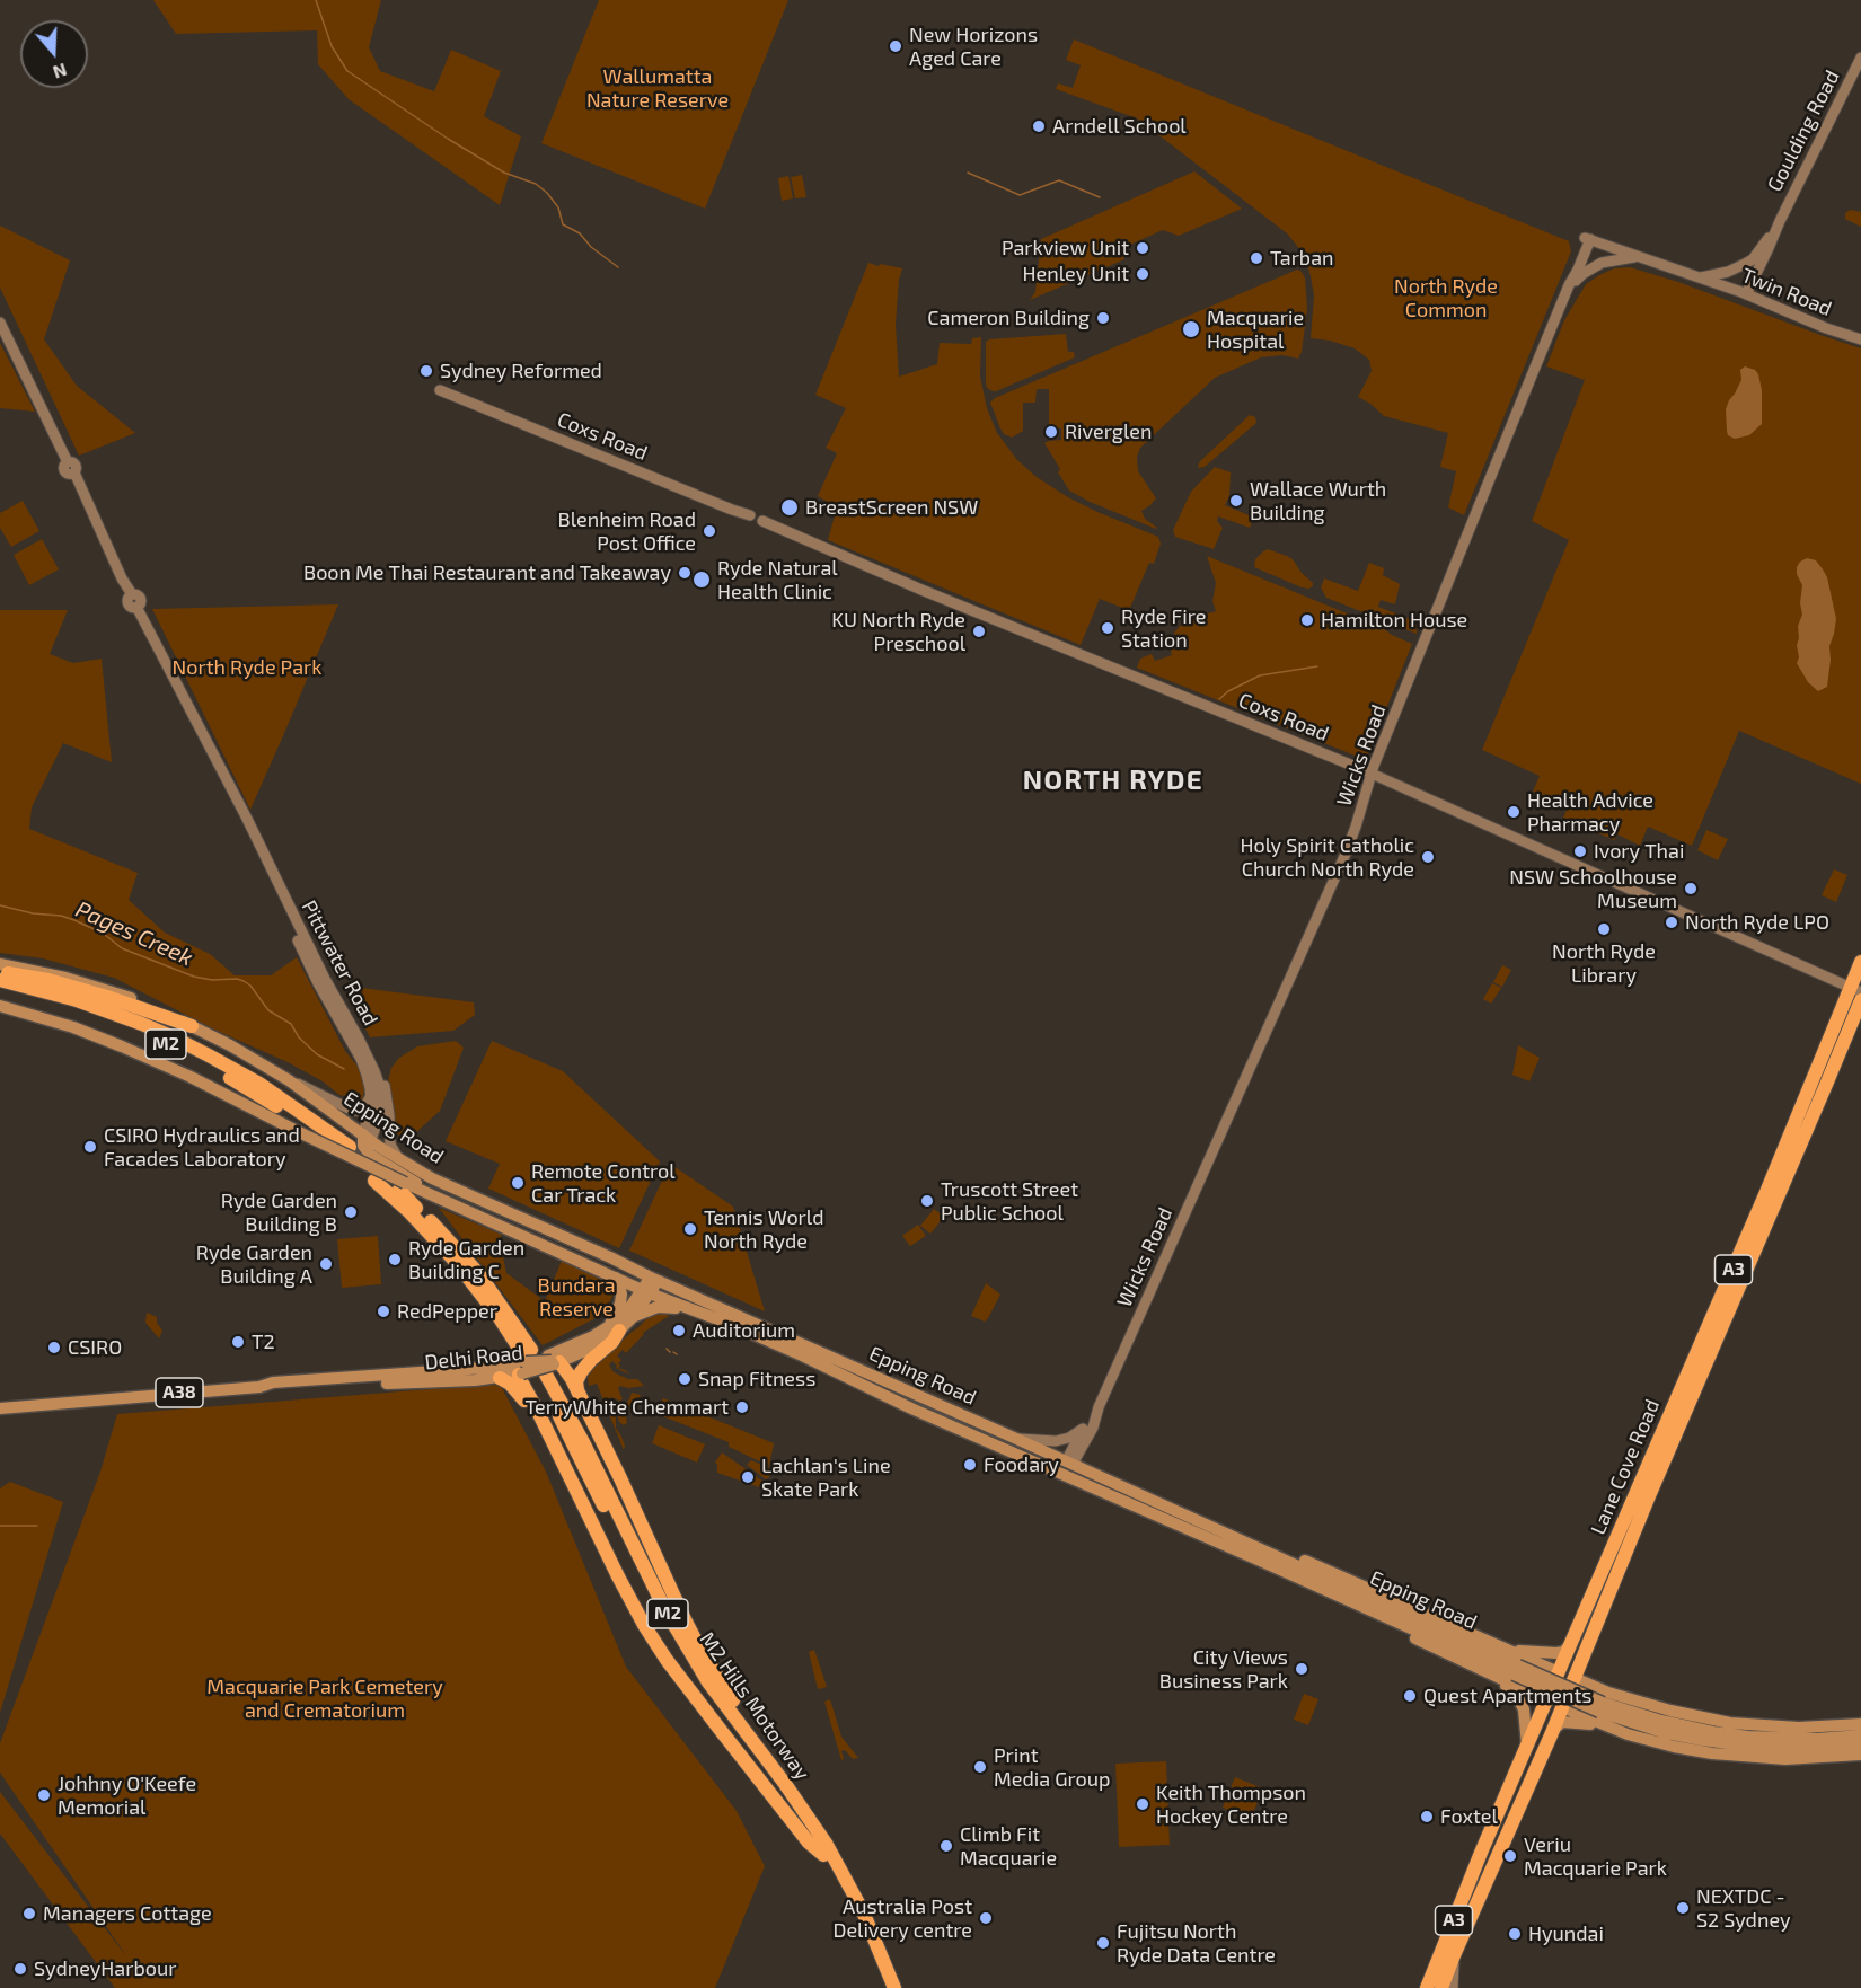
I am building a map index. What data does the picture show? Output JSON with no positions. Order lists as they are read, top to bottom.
{
  "streets": {
    "highway": [
      "M2",
      "A3",
      "Lane Cove Road",
      "M2 Hills Motorway"
    ],
    "main road": [
      "Goulding Road",
      "Twin Road",
      "Coxs Road",
      "Wicks Road",
      "Pittwater Road",
      "Epping Road",
      "Delhi Road",
      "A38"
    ]
  },
  "crossings": [
    ["Goulding Road", "Twin Road"],
    ["Twin Road", "Wicks Road"],
    ["Coxs Road", "Wicks Road"],
    ["Coxs Road", "Lane Cove Road"],
    ["Wicks Road", "Epping Road"],
    ["Pittwater Road", "M2"],
    ["Pittwater Road", "Epping Road"],
    ["M2", "Epping Road"],
    ["Epping Road", "Delhi Road"],
    ["Delhi Road", "M2 Hills Motorway"]
  ],
  "districts": ["NORTH RYDE"],
  "water": ["Pages Creek"],
  "parks": [
    "Wallumatta Nature Reserve",
    "North Ryde Common",
    "North Ryde Park",
    "Bundara Reserve",
    "Macquarie Park Cemetery and Crematorium"
  ],
  "places": [
    "New Horizons Aged Care",
    "Arndell School",
    "Parkview Unit",
    "Tarban",
    "Henley Unit",
    "Cameron Building",
    "Macquarie Hospital",
    "Sydney Reformed",
    "Riverglen",
    "Wallace Wurth Building",
    "BreastScreen NSW",
    "Blenheim Road Post Office",
    "Boon Me Thai Restaurant and Takeaway",
    "Ryde Natural Health Clinic",
    "Hamilton House",
    "Ryde Fire Station",
    "KU North Ryde Preschool",
    "Health Advice Pharmacy",
    "Ivory Thai",
    "Holy Spirit Catholic Church North Ryde",
    "NSW Schoolhouse Museum",
    "North Ryde LPO",
    "North Ryde Library",
    "CSIRO Hydraulics and Facades Laboratory",
    "Remote Control Car Track",
    "Truscott Street Public School",
    "Ryde Garden Building B",
    "Tennis World North Ryde",
    "Ryde Garden Building C",
    "Ryde Garden Building A",
    "RedPepper",
    "Auditorium",
    "T2",
    "CSIRO",
    "Snap Fitness",
    "TerryWhite Chemmart",
    "Foodary",
    "Lachlan's Line Skate Park",
    "City Views Business Park",
    "Quest Apartments",
    "Print Media Group",
    "Johhny O'Keefe Memorial",
    "Keith Thompson Hockey Centre",
    "Foxtel",
    "Climb Fit Macquarie",
    "Veriu Macquarie Park",
    "NEXTDC - S2 Sydney",
    "Managers Cottage",
    "Australia Post Delivery centre",
    "Hyundai",
    "Fujitsu North Ryde Data Centre",
    "SydneyHarbour"
  ],
  "north": "bottom"
}
